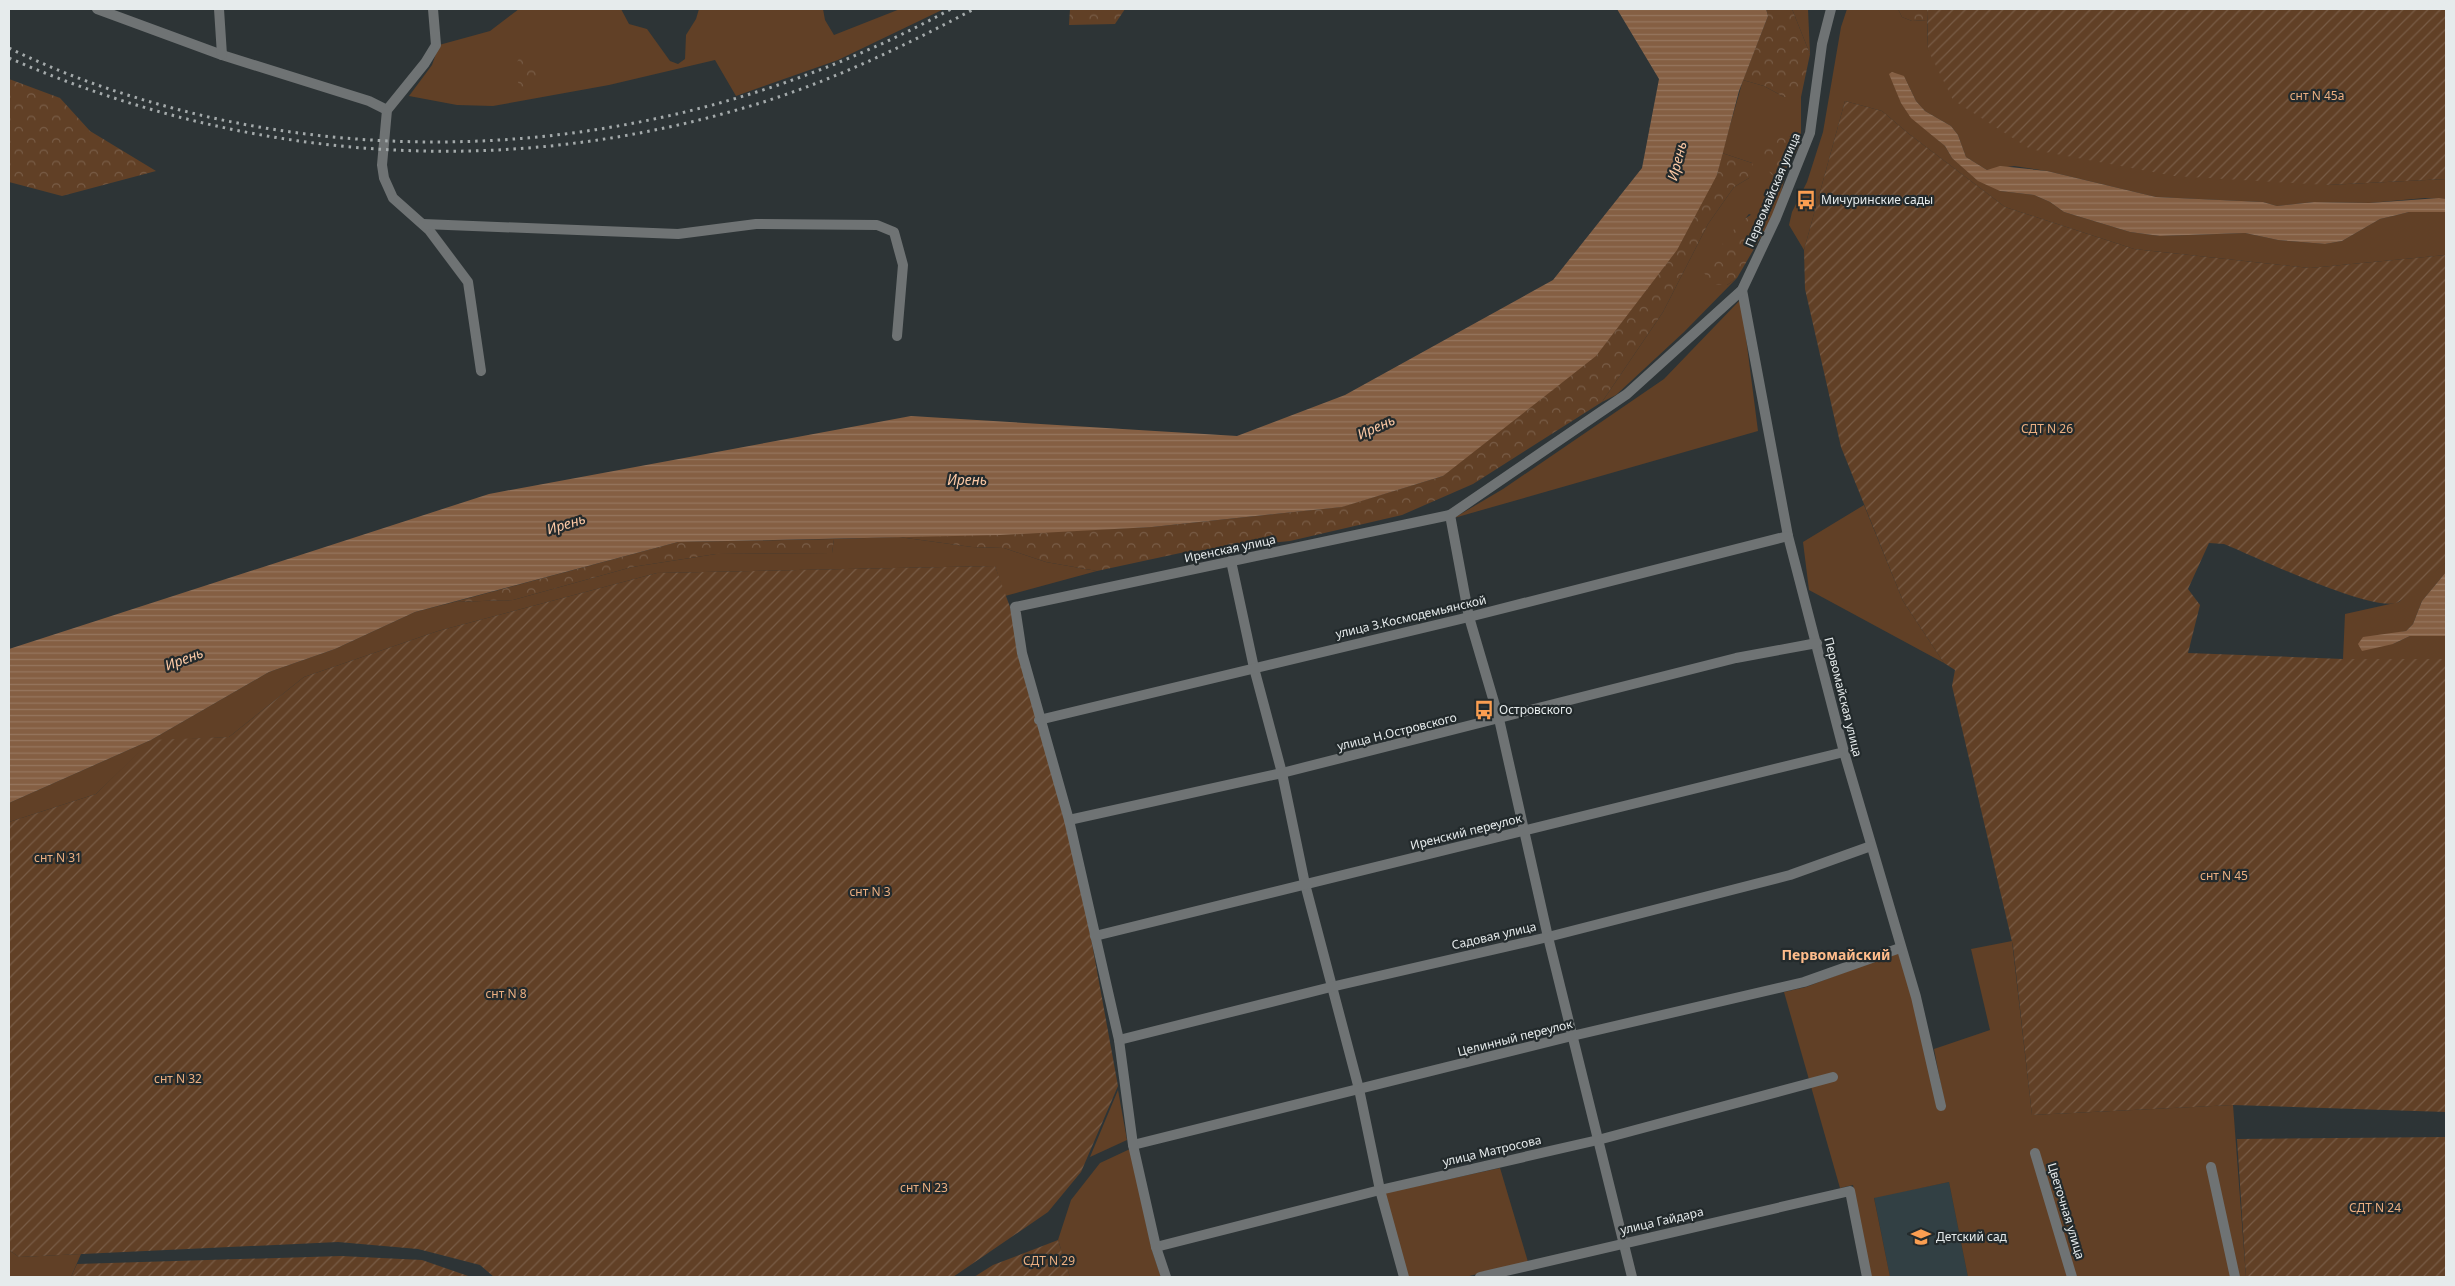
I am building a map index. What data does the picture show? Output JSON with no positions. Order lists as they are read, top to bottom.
{
  "streets": {
    "street": [
      "Первомайская улица",
      "Иренская улица",
      "улица З.Космодемьянской",
      "улица Н.Островского",
      "Иренский переулок",
      "Садовая улица",
      "Целинный переулок",
      "улица Матросова",
      "Цветочная улица",
      "улица Гайдара"
    ]
  },
  "crossings": [
    ["Первомайская улица", "Иренская улица"],
    ["Первомайская улица", "улица З.Космодемьянской"],
    ["Первомайская улица", "улица Н.Островского"],
    ["Первомайская улица", "Иренский переулок"],
    ["Первомайская улица", "Садовая улица"],
    ["Первомайская улица", "Целинный переулок"],
    ["Иренская улица", "улица З.Космодемьянской"]
  ],
  "districts": ["Первомайский"],
  "water": ["Ирень"],
  "parks": [
    "снт N 45а",
    "СДТ N 26",
    "снт N 31",
    "снт N 45",
    "снт N 3",
    "снт N 8",
    "снт N 32",
    "снт N 23",
    "СДТ N 24",
    "СДТ N 29"
  ],
  "places": {
    "bus stop": ["Мичуринские сады", "Островского"],
    "school or university": ["Детский сад"]
  }
}
